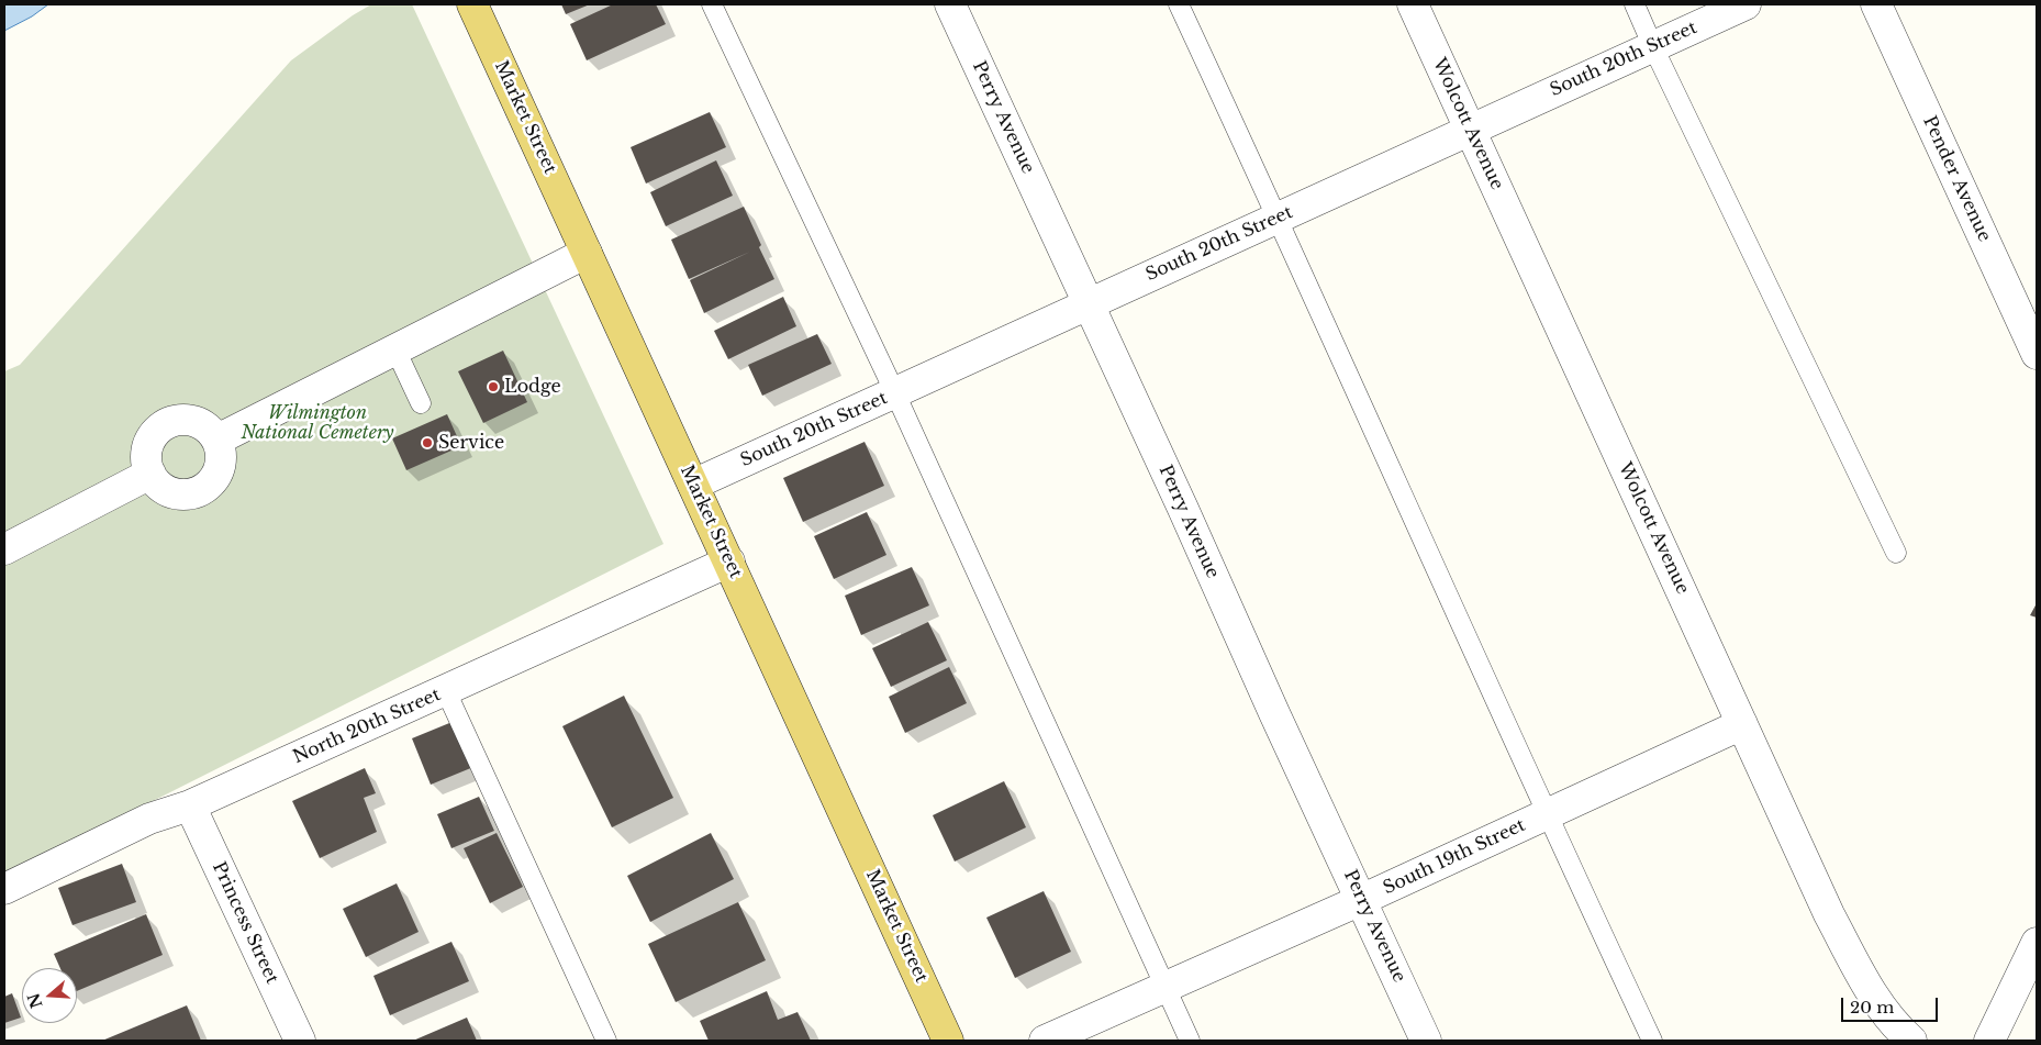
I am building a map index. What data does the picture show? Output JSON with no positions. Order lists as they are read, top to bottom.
{
  "streets": {
    "main road": ["Market Street"],
    "street": [
      "South 20th Street",
      "Perry Avenue",
      "Wolcott Avenue",
      "Pender Avenue",
      "North 20th Street",
      "South 19th Street",
      "Princess Street"
    ]
  },
  "crossings": [
    ["South 20th Street", "Market Street"],
    ["South 20th Street", "Perry Avenue"],
    ["South 20th Street", "Wolcott Avenue"],
    ["Market Street", "North 20th Street"],
    ["Perry Avenue", "South 19th Street"],
    ["Wolcott Avenue", "South 19th Street"],
    ["North 20th Street", "Princess Street"]
  ],
  "parks": ["Wilmington National Cemetery"],
  "places": ["Lodge", "Service"],
  "scale_bar": "20 m",
  "north": "left"
}
